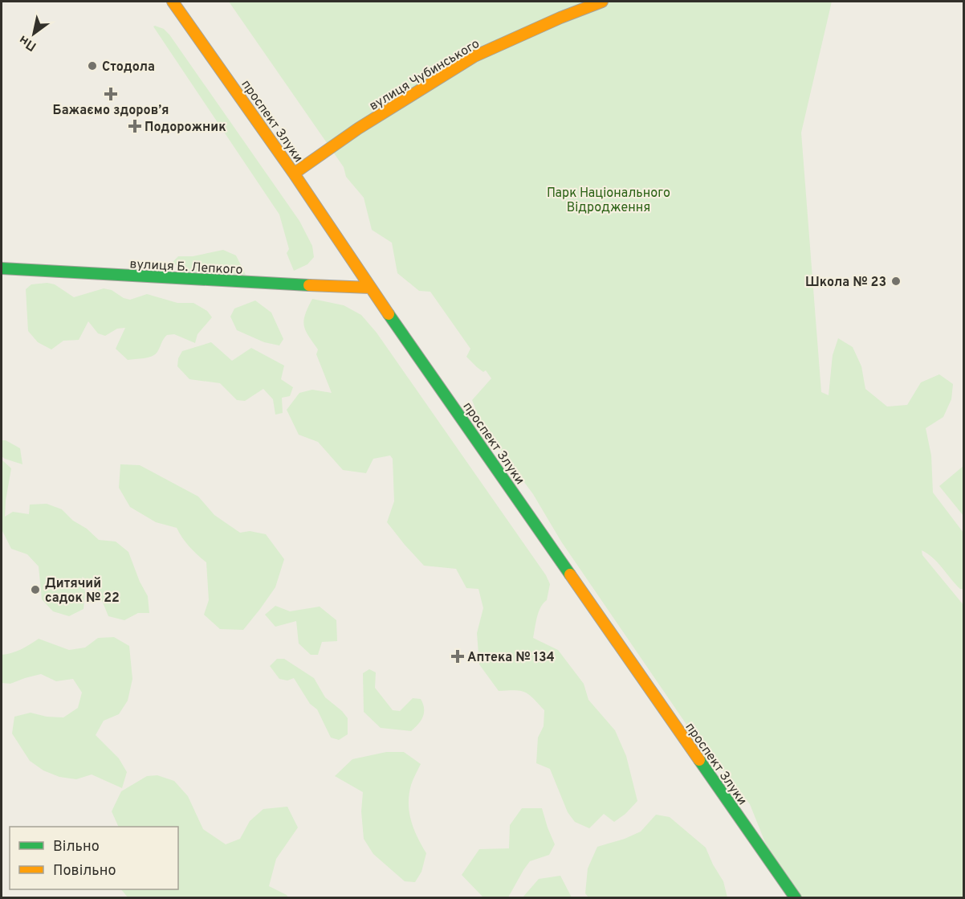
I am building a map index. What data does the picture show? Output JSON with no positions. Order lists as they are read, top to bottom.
{
  "streets": {
    "main road": ["вулиця Чубинського", "проспект Злуки", "вулиця Б. Лепкого"]
  },
  "crossings": [
    ["вулиця Чубинського", "проспект Злуки"],
    ["проспект Злуки", "вулиця Б. Лепкого"]
  ],
  "parks": ["Парк Національного Відродження"],
  "places": {
    "other": ["Стодола", "Школа № 23", "Дитячий садок № 22"],
    "health": ["Бажаємо здоров’я", "Подорожник", "Аптека № 134"]
  },
  "legend": ["Вільно", "Повільно"],
  "north": "bottom left"
}
